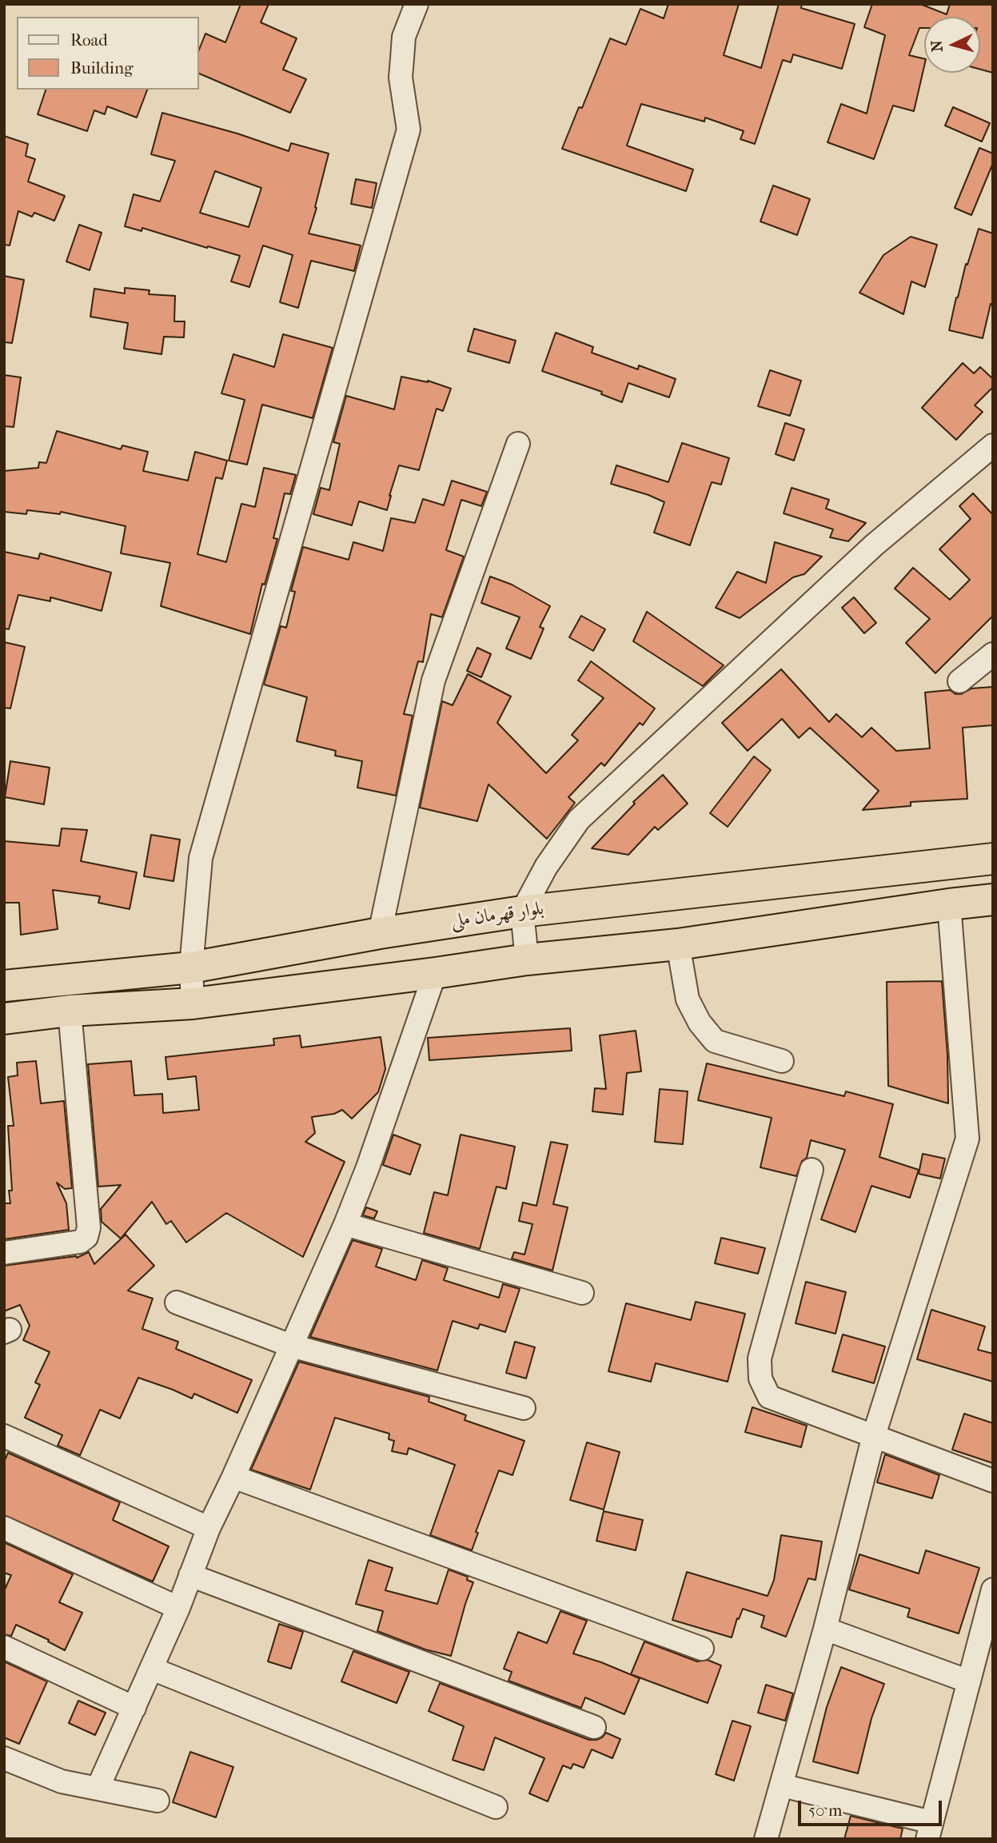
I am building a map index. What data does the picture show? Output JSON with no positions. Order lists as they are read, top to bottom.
{
  "streets": {
    "highway": ["بلوار قهرمان ملی"]
  },
  "legend": ["Road", "Building"],
  "scale_bar": "50 m",
  "north": "left"
}
